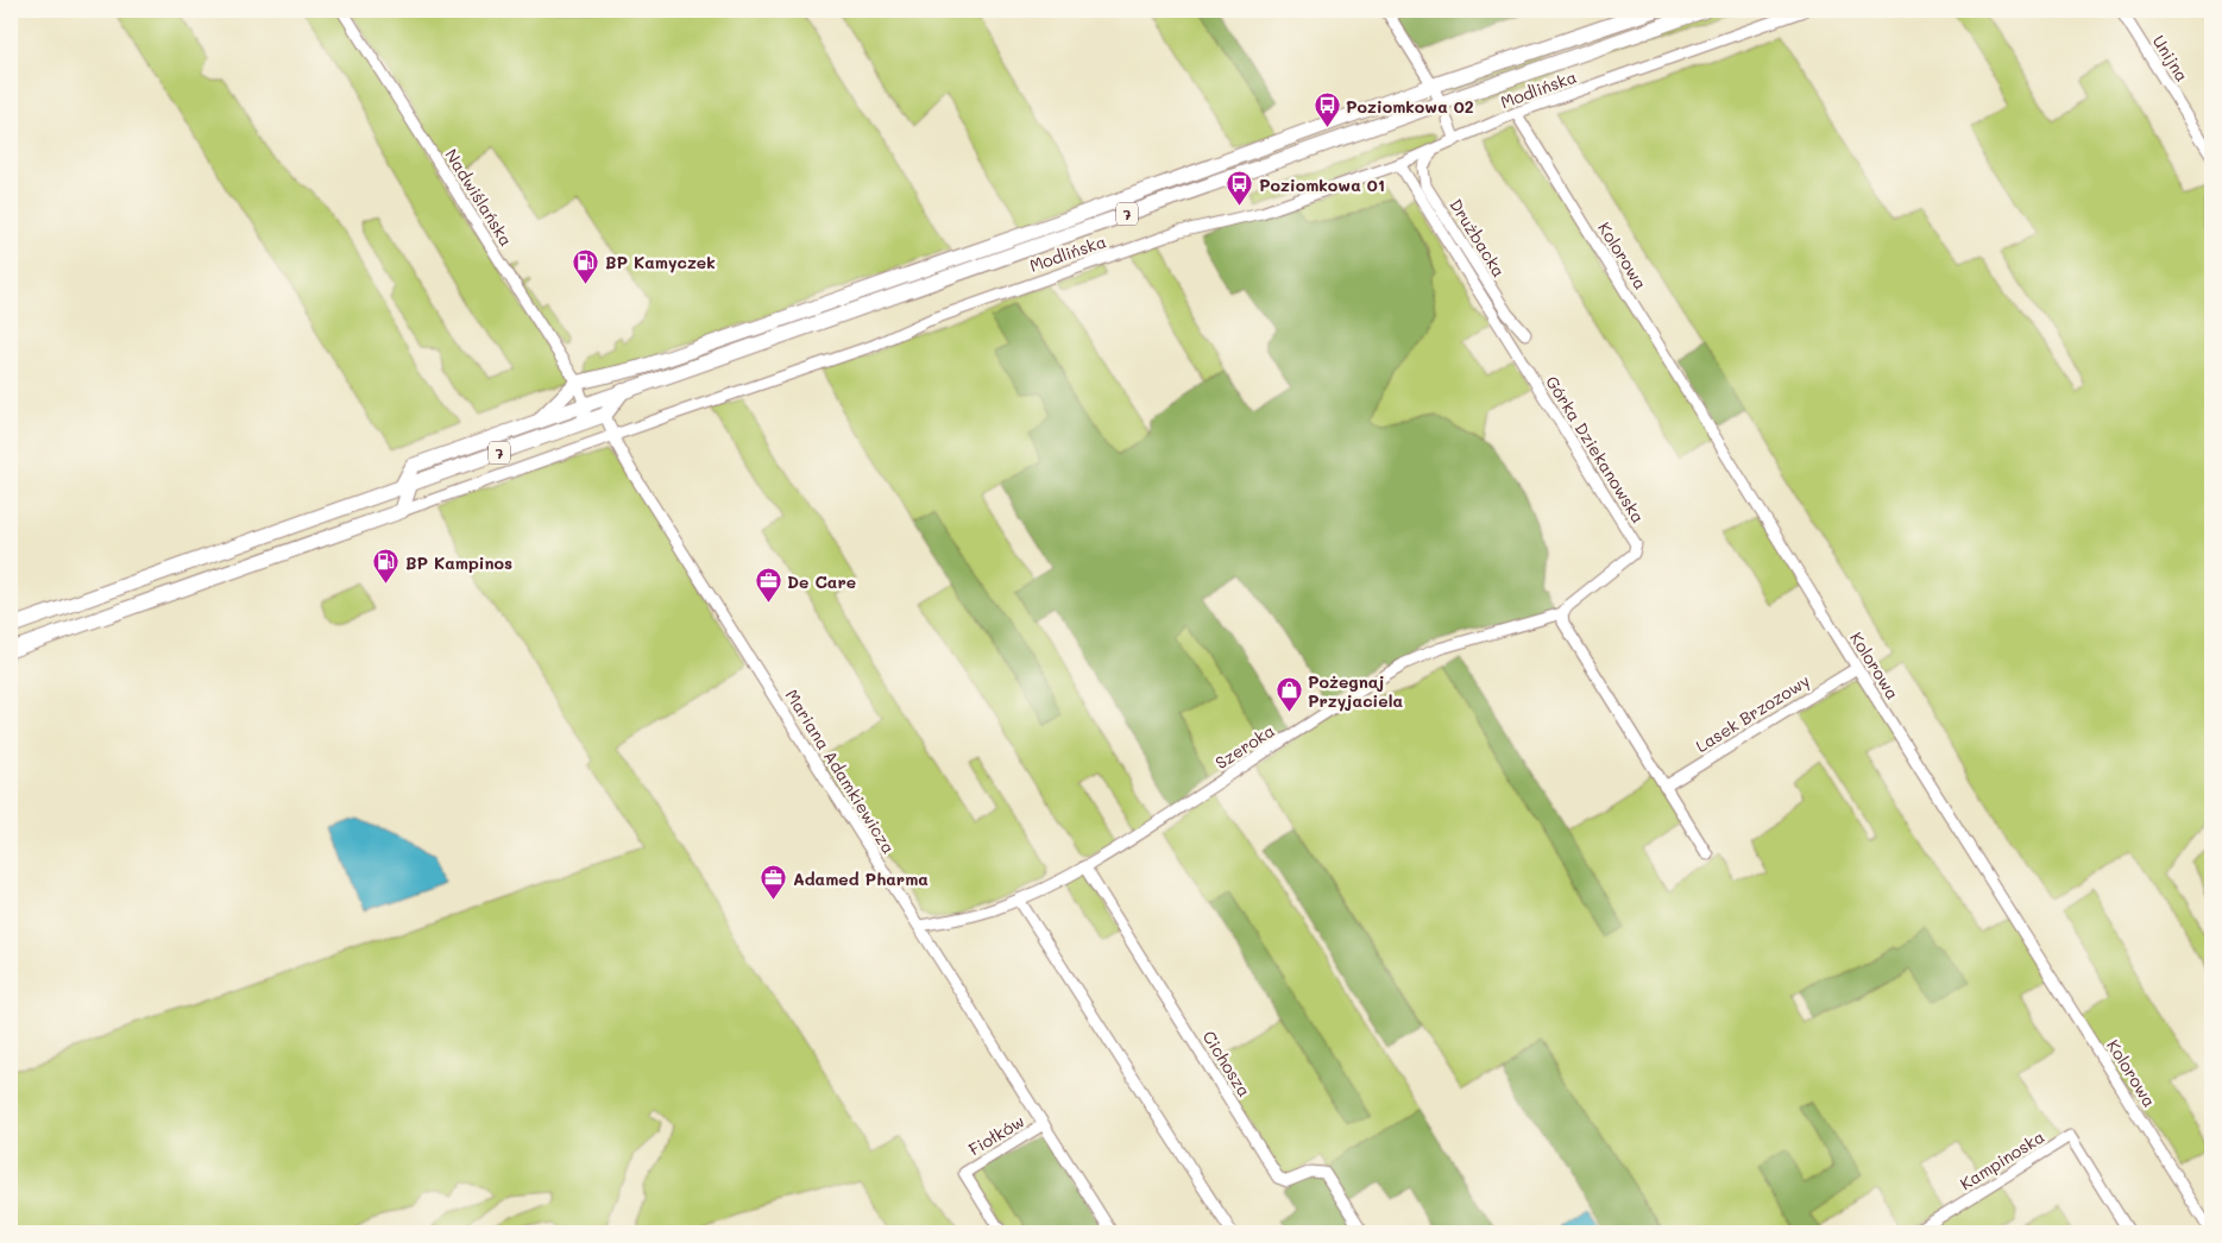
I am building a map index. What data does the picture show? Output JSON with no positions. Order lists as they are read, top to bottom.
{
  "streets": {
    "highway": ["7"],
    "street": [
      "Unijna",
      "Modlińska",
      "Nadwiślańska",
      "Drużbacka",
      "Kolorowa",
      "Górka Dziekanowska",
      "Lasek Brzozowy",
      "Szeroka",
      "Mariana Adamkiewicza",
      "Cichosza",
      "Fiołków",
      "Kampinoska"
    ]
  },
  "crossings": [
    ["Modlińska", "Drużbacka"],
    ["Modlińska", "Kolorowa"],
    ["Modlińska", "Górka Dziekanowska"],
    ["Modlińska", "Mariana Adamkiewicza"],
    ["Nadwiślańska", "7"],
    ["7", "Mariana Adamkiewicza"],
    ["Kolorowa", "Lasek Brzozowy"],
    ["Górka Dziekanowska", "Szeroka"],
    ["Szeroka", "Mariana Adamkiewicza"],
    ["Szeroka", "Cichosza"],
    ["Mariana Adamkiewicza", "Fiołków"]
  ],
  "places": {
    "bus stop": ["Poziomkowa 02", "Poziomkowa 01"],
    "fuel station": ["BP Kamyczek", "BP Kampinos"],
    "office": ["De Care", "Adamed Pharma"],
    "shop": ["Pożegnaj Przyjaciela"]
  }
}
